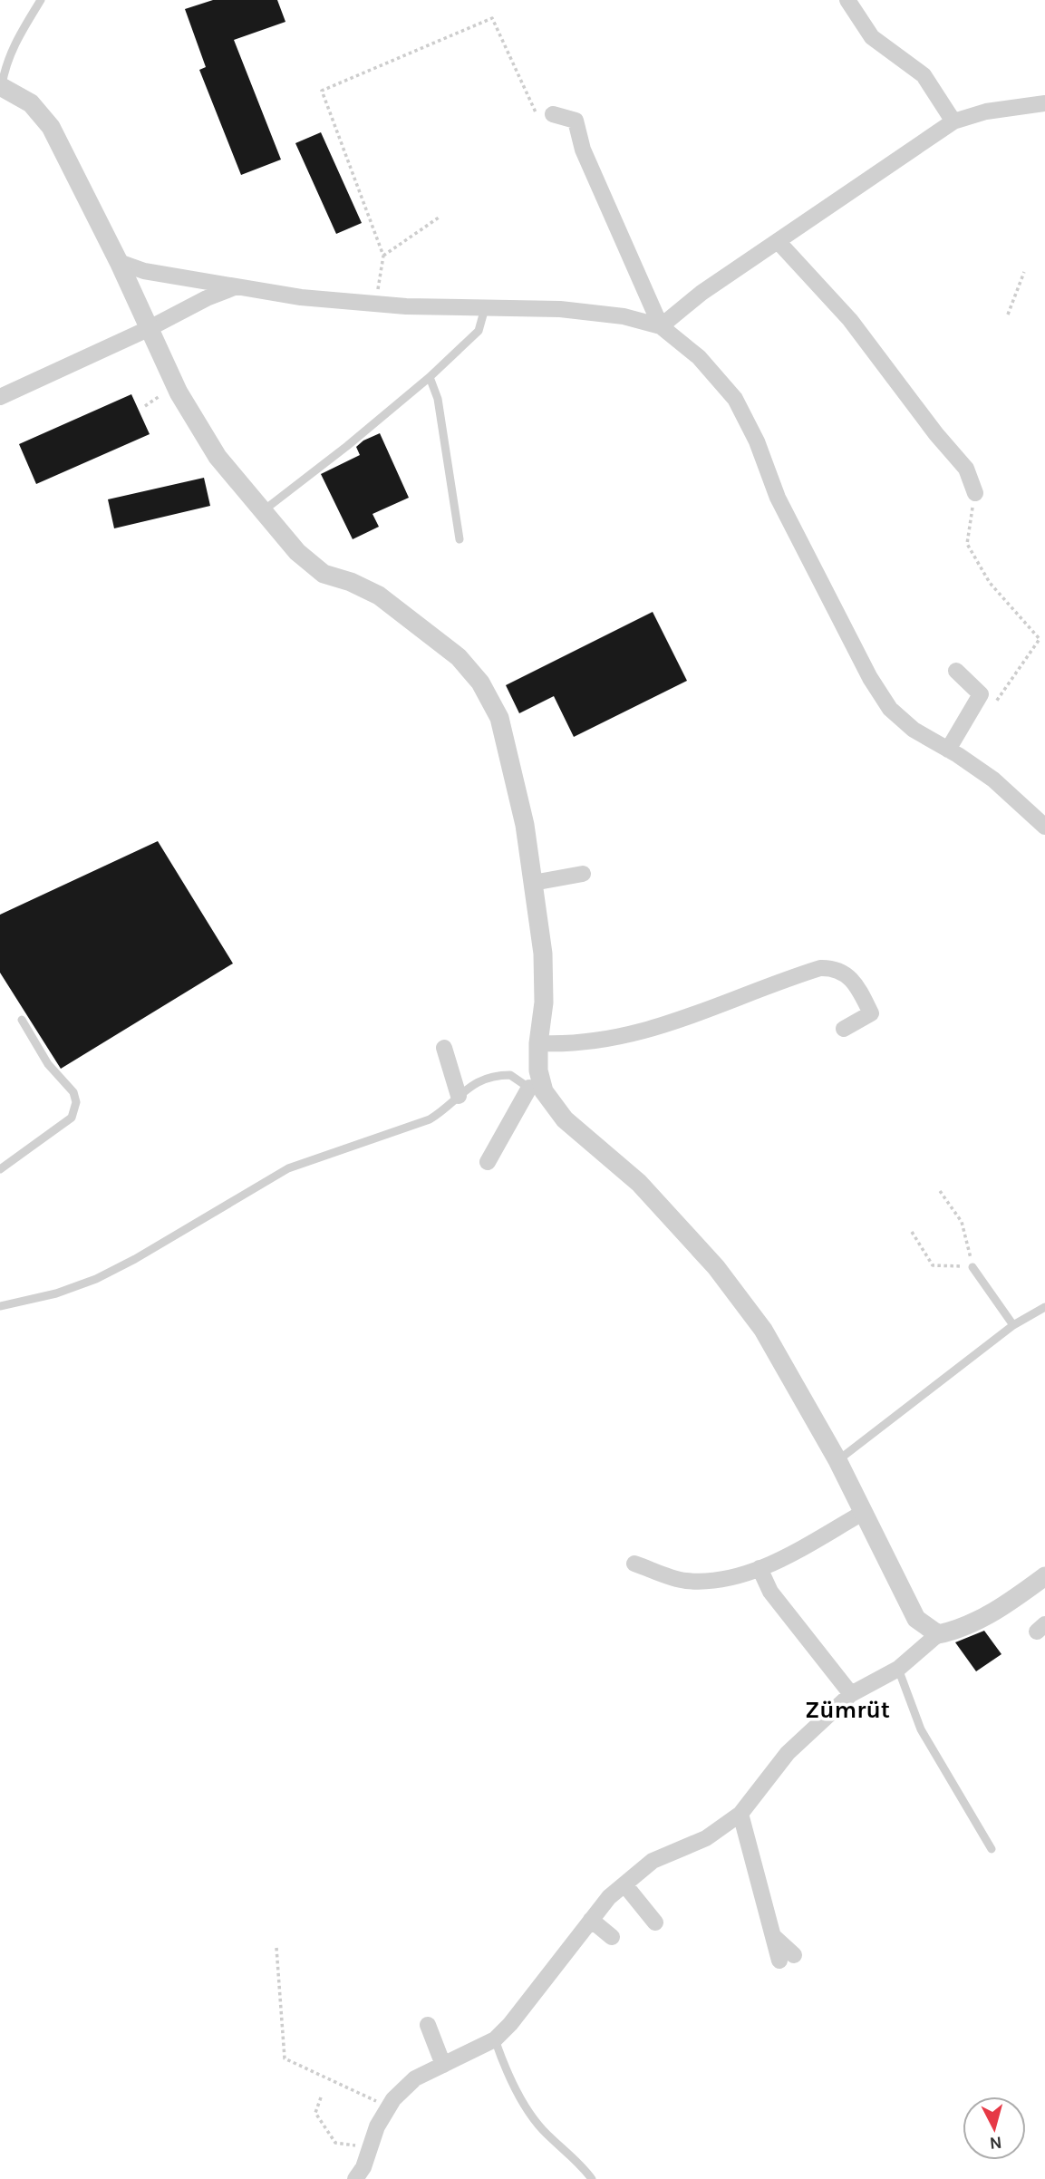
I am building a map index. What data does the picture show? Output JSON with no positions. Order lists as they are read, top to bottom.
{
  "districts": ["Zümrüt"],
  "north": "bottom"
}
